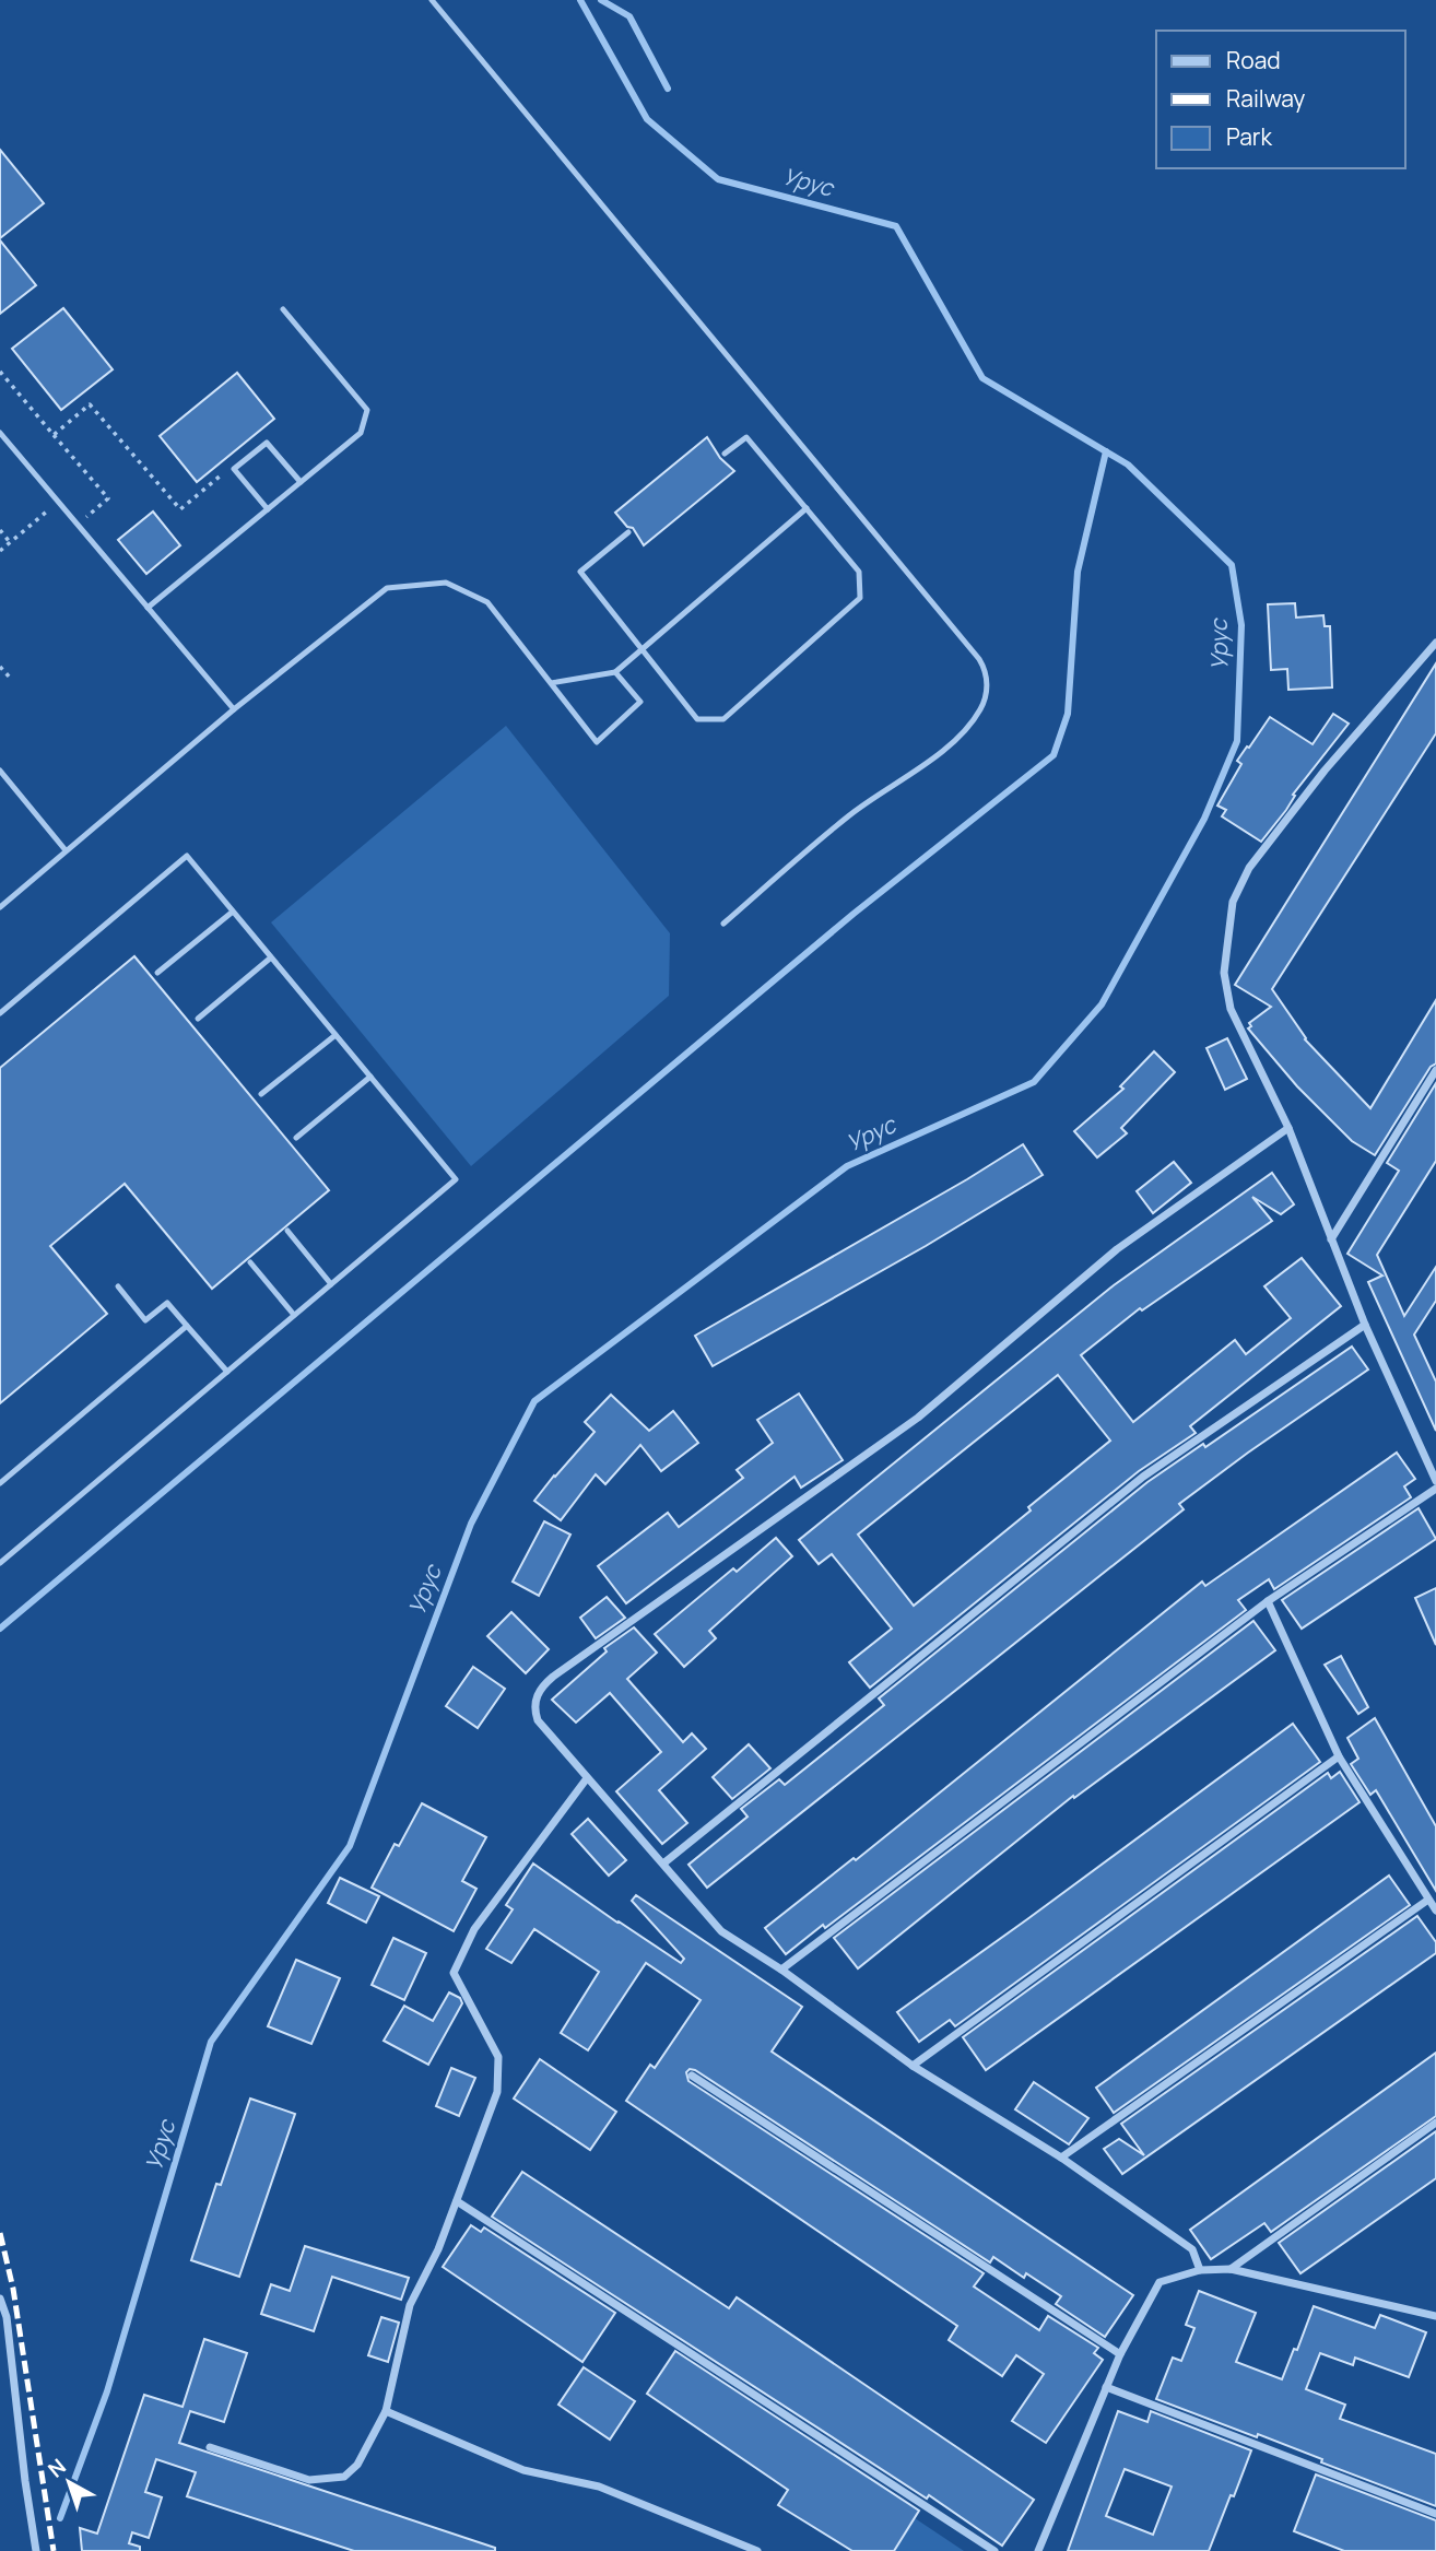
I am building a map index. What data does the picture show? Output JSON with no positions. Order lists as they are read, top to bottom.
{
  "water": ["Урус"],
  "legend": ["Road", "Railway", "Park"],
  "north": "top left"
}
